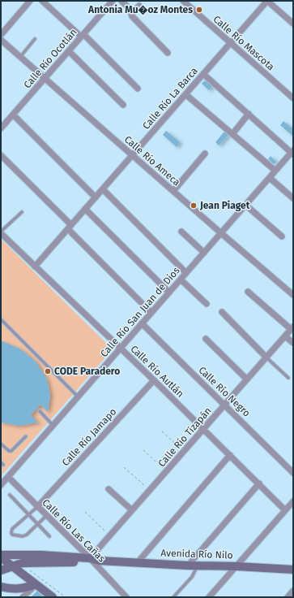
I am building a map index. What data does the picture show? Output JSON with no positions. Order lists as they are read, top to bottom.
{
  "streets": {
    "street": [
      "Calle Río Mascota",
      "Calle Río Ocotlán",
      "Calle Río La Barca",
      "Calle Río Ameca",
      "Calle Río San Juan de Dios",
      "Calle Río Autlán",
      "Calle Río Negro",
      "Calle Río Jamapo",
      "Calle Río Tizapán",
      "Calle Río Las Cañas",
      "Avenida Río Nilo"
    ]
  },
  "crossings": [
    ["Calle Río Mascota", "Calle Río La Barca"],
    ["Calle Río Ocotlán", "Calle Río Ameca"],
    ["Calle Río La Barca", "Calle Río Ameca"],
    ["Calle Río La Barca", "Calle Río Autlán"],
    ["Calle Río Ameca", "Calle Río San Juan de Dios"],
    ["Calle Río San Juan de Dios", "Calle Río Autlán"],
    ["Calle Río San Juan de Dios", "Calle Río Negro"],
    ["Calle Río San Juan de Dios", "Calle Río Las Cañas"],
    ["Calle Río Autlán", "Calle Río Jamapo"],
    ["Calle Río Autlán", "Calle Río Tizapán"],
    ["Calle Río Negro", "Calle Río Tizapán"],
    ["Calle Río Jamapo", "Calle Río Las Cañas"],
    ["Calle Río Tizapán", "Calle Río Las Cañas"],
    ["Calle Río Tizapán", "Avenida Río Nilo"],
    ["Calle Río Las Cañas", "Avenida Río Nilo"]
  ],
  "places": ["Antonia Mu�oz Montes", "Jean Piaget", "CODE Paradero"]
}
